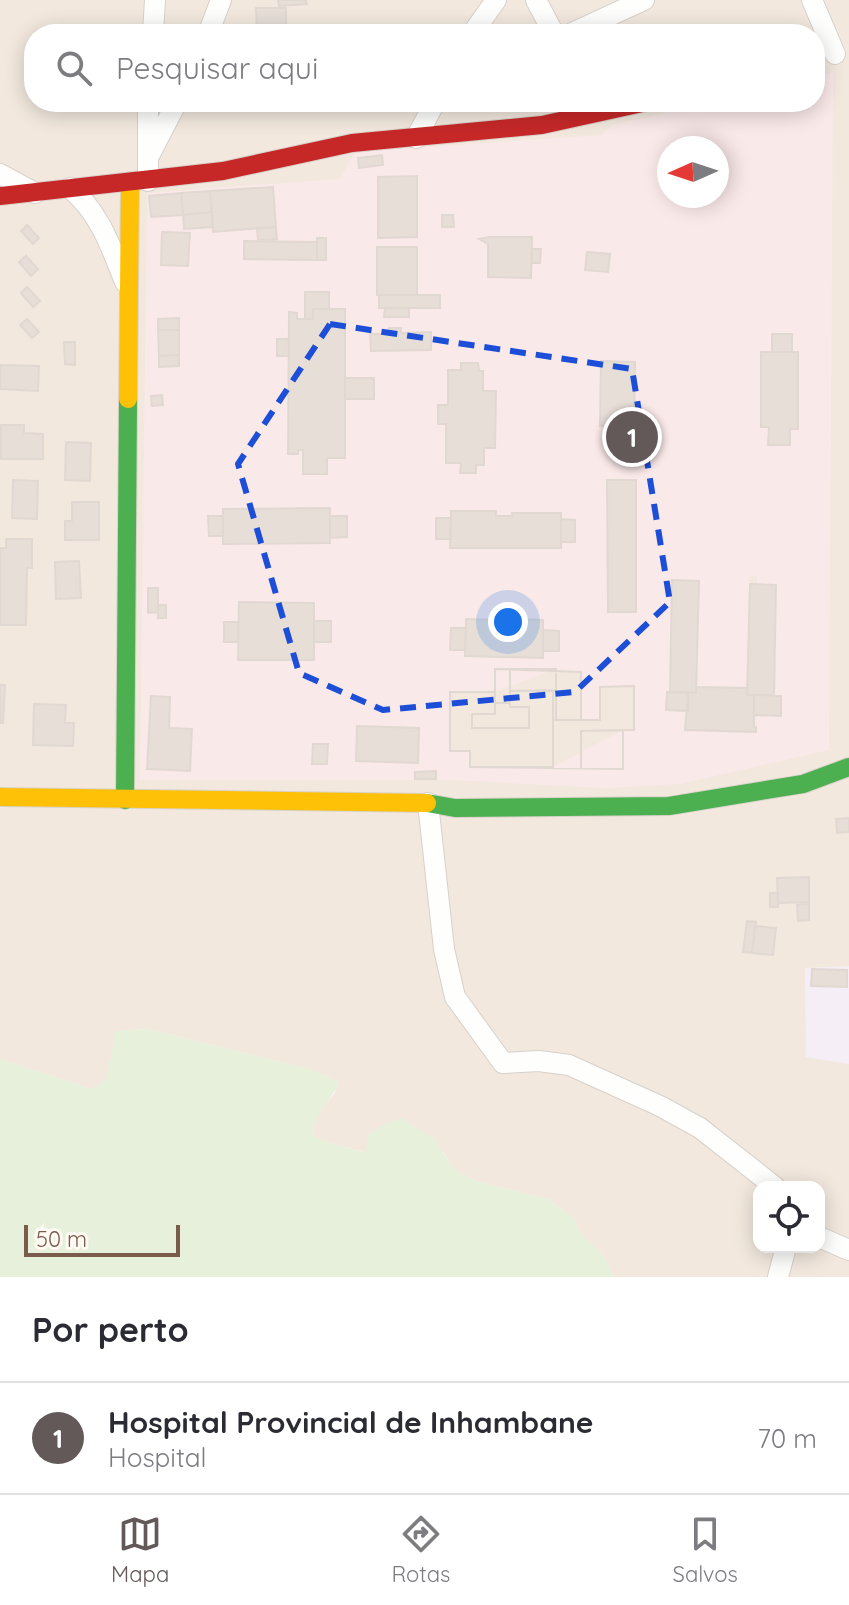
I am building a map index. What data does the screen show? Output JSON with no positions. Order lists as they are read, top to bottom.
{
  "scale_bar": "50 m",
  "north": "left",
  "page": {
    "search": "Pesquisar aqui",
    "pins": "1",
    "scale": "50 m",
    "heading": "Por perto",
    "list": [
      {
        "mark": "1",
        "name": "Hospital Provincial de Inhambane",
        "note": "Hospital",
        "value": "70 m"
      }
    ],
    "nav": ["Mapa", "Rotas", "Salvos"]
  }
}
